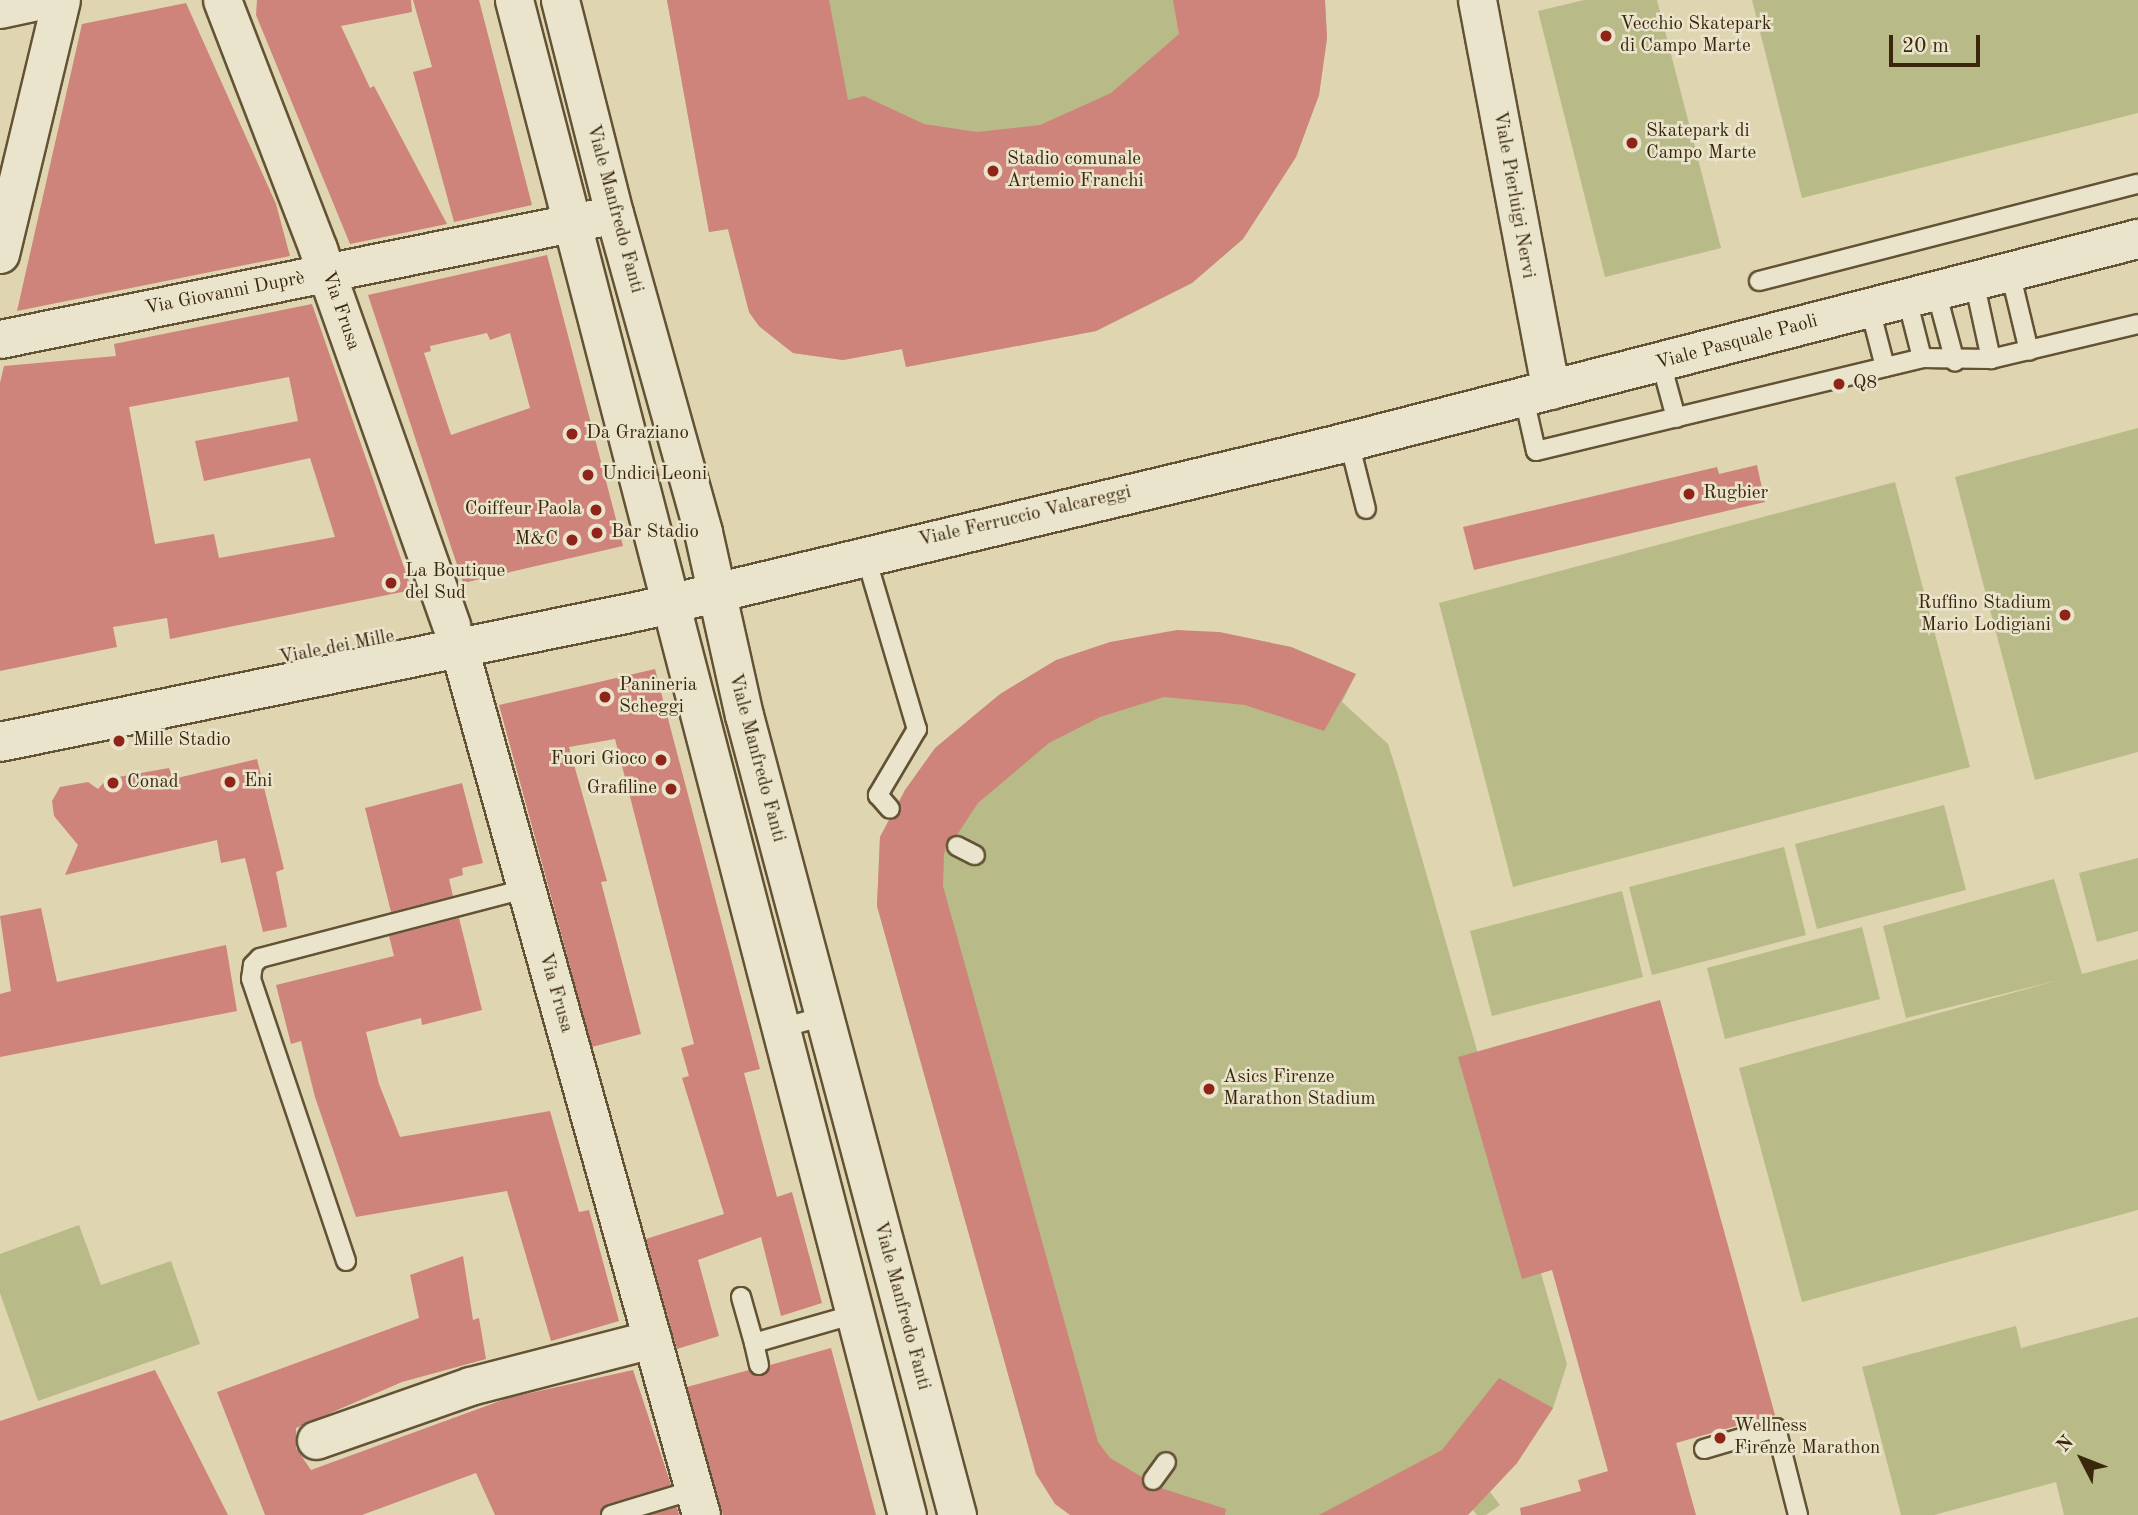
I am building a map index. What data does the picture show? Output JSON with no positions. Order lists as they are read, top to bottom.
{
  "streets": {
    "street": [
      "Viale Pierluigi Nervi",
      "Viale Manfredo Fanti",
      "Via Giovanni Duprè",
      "Via Frusa",
      "Viale Pasquale Paoli",
      "Viale Ferruccio Valcareggi",
      "Viale dei Mille"
    ]
  },
  "crossings": [
    ["Viale Pierluigi Nervi", "Viale Pasquale Paoli"],
    ["Viale Manfredo Fanti", "Via Giovanni Duprè"],
    ["Viale Manfredo Fanti", "Viale Ferruccio Valcareggi"],
    ["Viale Manfredo Fanti", "Viale dei Mille"],
    ["Via Giovanni Duprè", "Via Frusa"],
    ["Via Frusa", "Viale dei Mille"],
    ["Viale Pasquale Paoli", "Viale Ferruccio Valcareggi"],
    ["Viale Ferruccio Valcareggi", "Viale dei Mille"]
  ],
  "places": [
    "Vecchio Skatepark di Campo Marte",
    "Skatepark di Campo Marte",
    "Stadio comunale Artemio Franchi",
    "Q8",
    "Da Graziano",
    "Undici Leoni",
    "Rugbier",
    "Coiffeur Paola",
    "Bar Stadio",
    "M&C",
    "La Boutique del Sud",
    "Ruffino Stadium Mario Lodigiani",
    "Panineria Scheggi",
    "Mille Stadio",
    "Fuori Gioco",
    "Eni",
    "Conad",
    "Grafiline",
    "Asics Firenze Marathon Stadium",
    "Wellness Firenze Marathon"
  ],
  "scale_bar": "20 m",
  "north": "top left"
}
